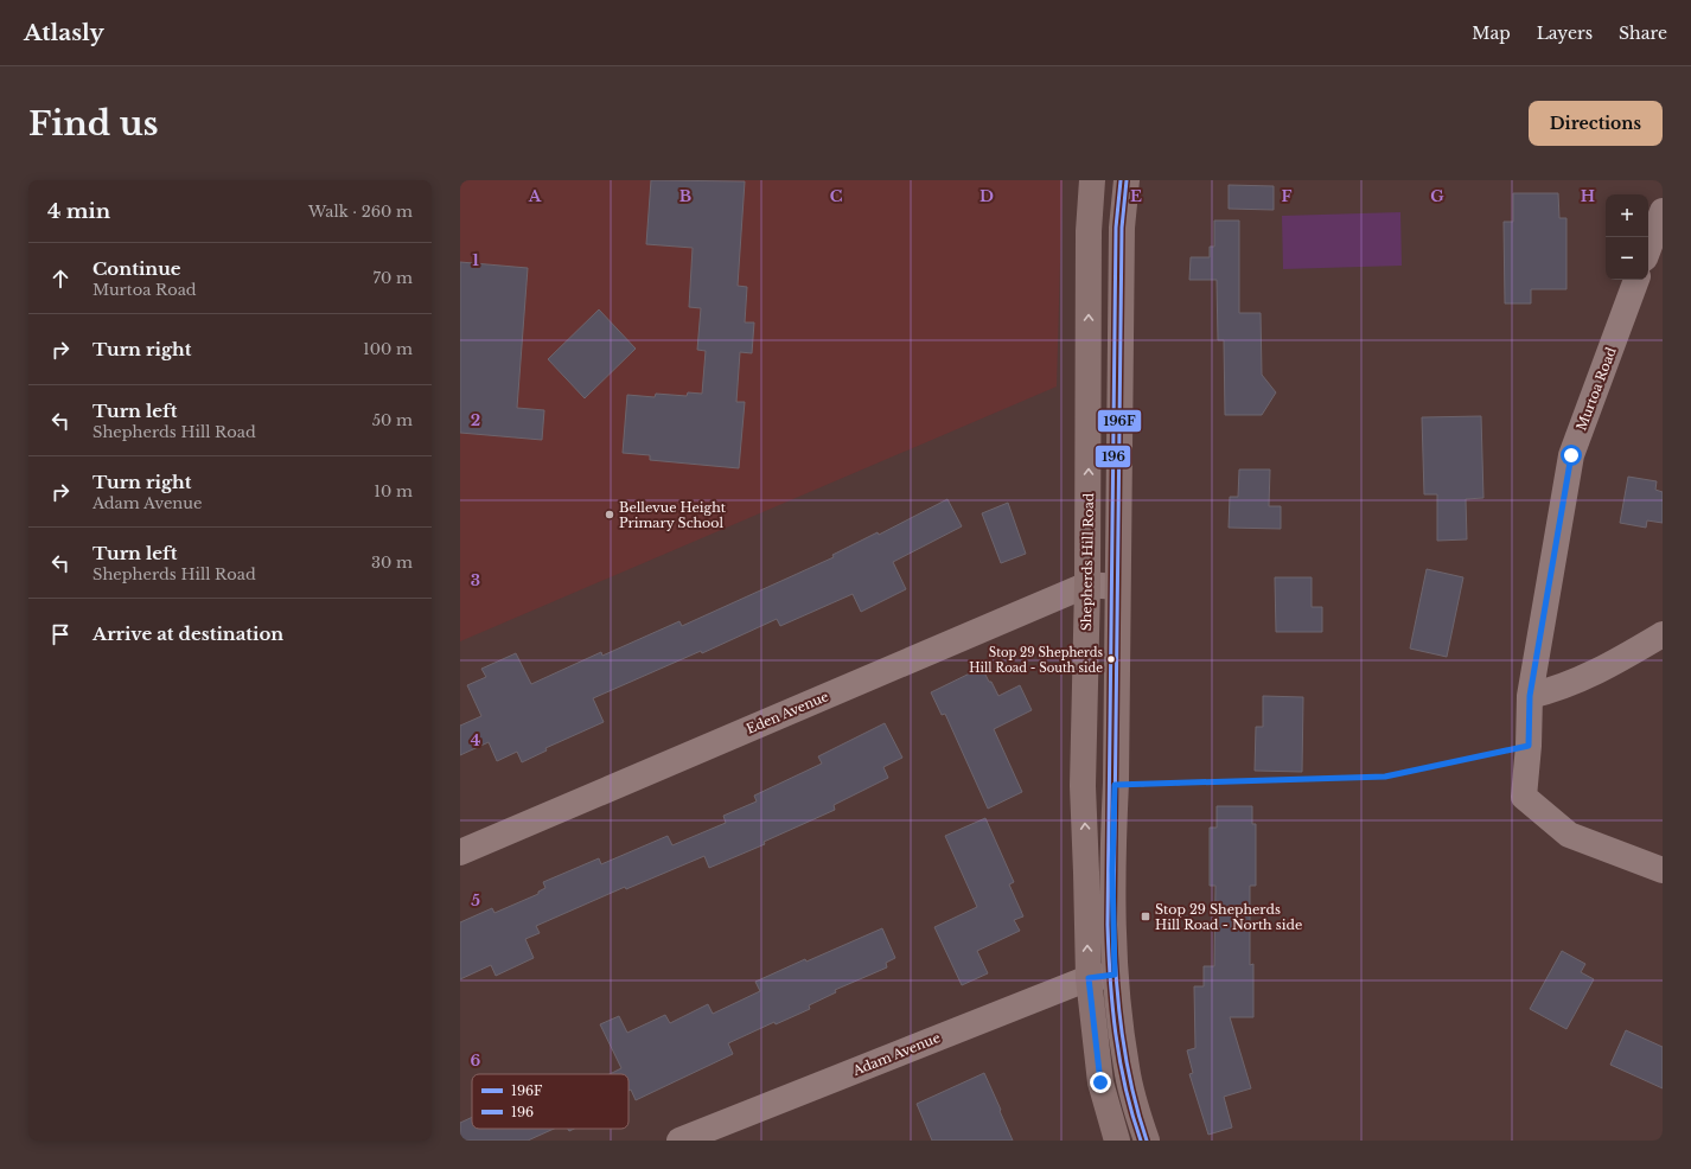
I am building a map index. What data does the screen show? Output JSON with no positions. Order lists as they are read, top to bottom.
{
  "streets": {
    "main road": ["Shepherds Hill Road"],
    "street": ["Murtoa Road", "Eden Avenue", "Adam Avenue"]
  },
  "crossings": [
    ["Shepherds Hill Road", "Eden Avenue"],
    ["Shepherds Hill Road", "Adam Avenue"]
  ],
  "places": {
    "other": ["Bellevue Height Primary School", "Stop 29 Shepherds Hill Road - South side"],
    "transit": ["Stop 29 Shepherds Hill Road - North side"]
  },
  "lines": ["transit line 196F", "transit line 196"],
  "legend": ["196F", "196"],
  "page": {
    "header": "Atlasly",
    "nav": ["Map", "Layers", "Share"],
    "buttons": "Directions",
    "title": "Find us",
    "heading": ["4 min", "Walk · 260 m"],
    "map_buttons": ["+", "−"],
    "list": [
      ["Continue", "Murtoa Road", "70 m"],
      ["Turn right", "100 m"],
      ["Turn left", "Shepherds Hill Road", "50 m"],
      ["Turn right", "Adam Avenue", "10 m"],
      ["Turn left", "Shepherds Hill Road", "30 m"],
      "Arrive at destination"
    ]
  },
  "grid": {
    "columns": [
      "A",
      "B",
      "C",
      "D",
      "E",
      "F",
      "G",
      "H"
    ],
    "rows": [
      "1",
      "2",
      "3",
      "4",
      "5",
      "6"
    ]
  }
}
